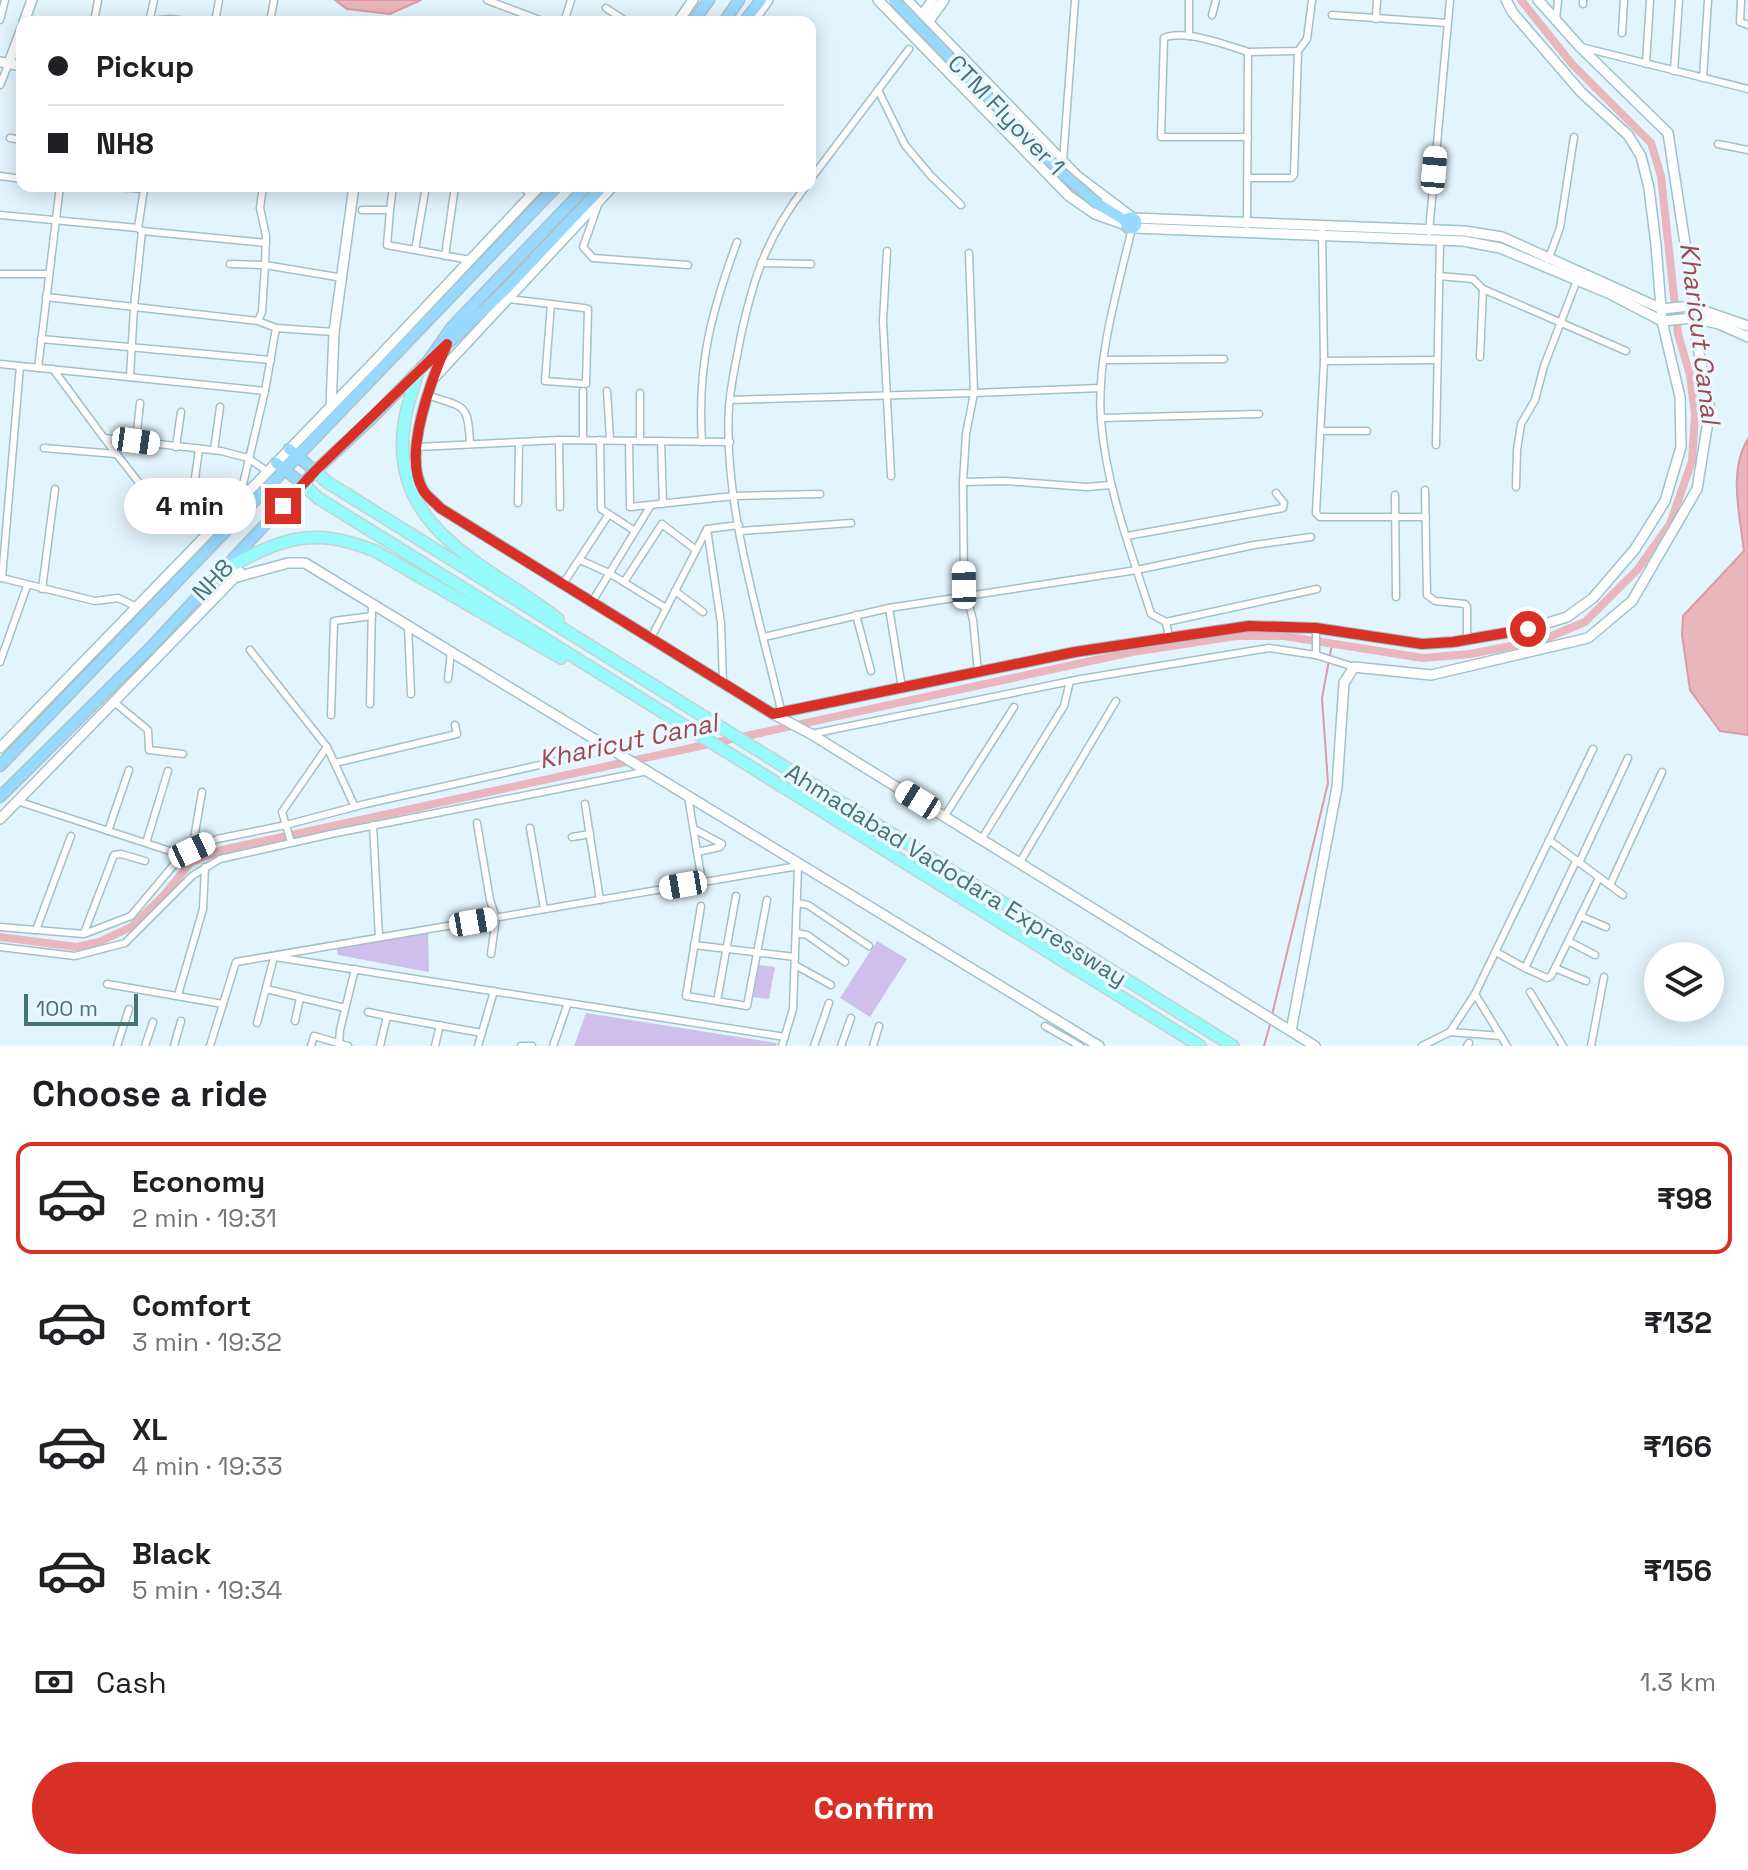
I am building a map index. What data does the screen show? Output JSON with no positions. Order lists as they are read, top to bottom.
{
  "streets": {
    "highway": ["Ahmadabad Vadodara Expressway"],
    "main road": ["CTM Flyover 1", "NH8"]
  },
  "crossings": [
    ["NH8", "Ahmadabad Vadodara Expressway"]
  ],
  "water": ["Kharicut Canal"],
  "scale_bar": "100 m",
  "page": {
    "banner": ["Pickup", "NH8"],
    "bubble": "4 min",
    "scale": "100 m",
    "heading": "Choose a ride",
    "list": [
      {
        "name": "Economy",
        "note": "2 min · 19:31",
        "value": "₹98"
      },
      {
        "name": "Comfort",
        "note": "3 min · 19:32",
        "value": "₹132"
      },
      {
        "name": "XL",
        "note": "4 min · 19:33",
        "value": "₹166"
      },
      {
        "name": "Black",
        "note": "5 min · 19:34",
        "value": "₹156"
      }
    ],
    "pay": ["Cash", "1.3 km"],
    "buttons": "Confirm"
  }
}
